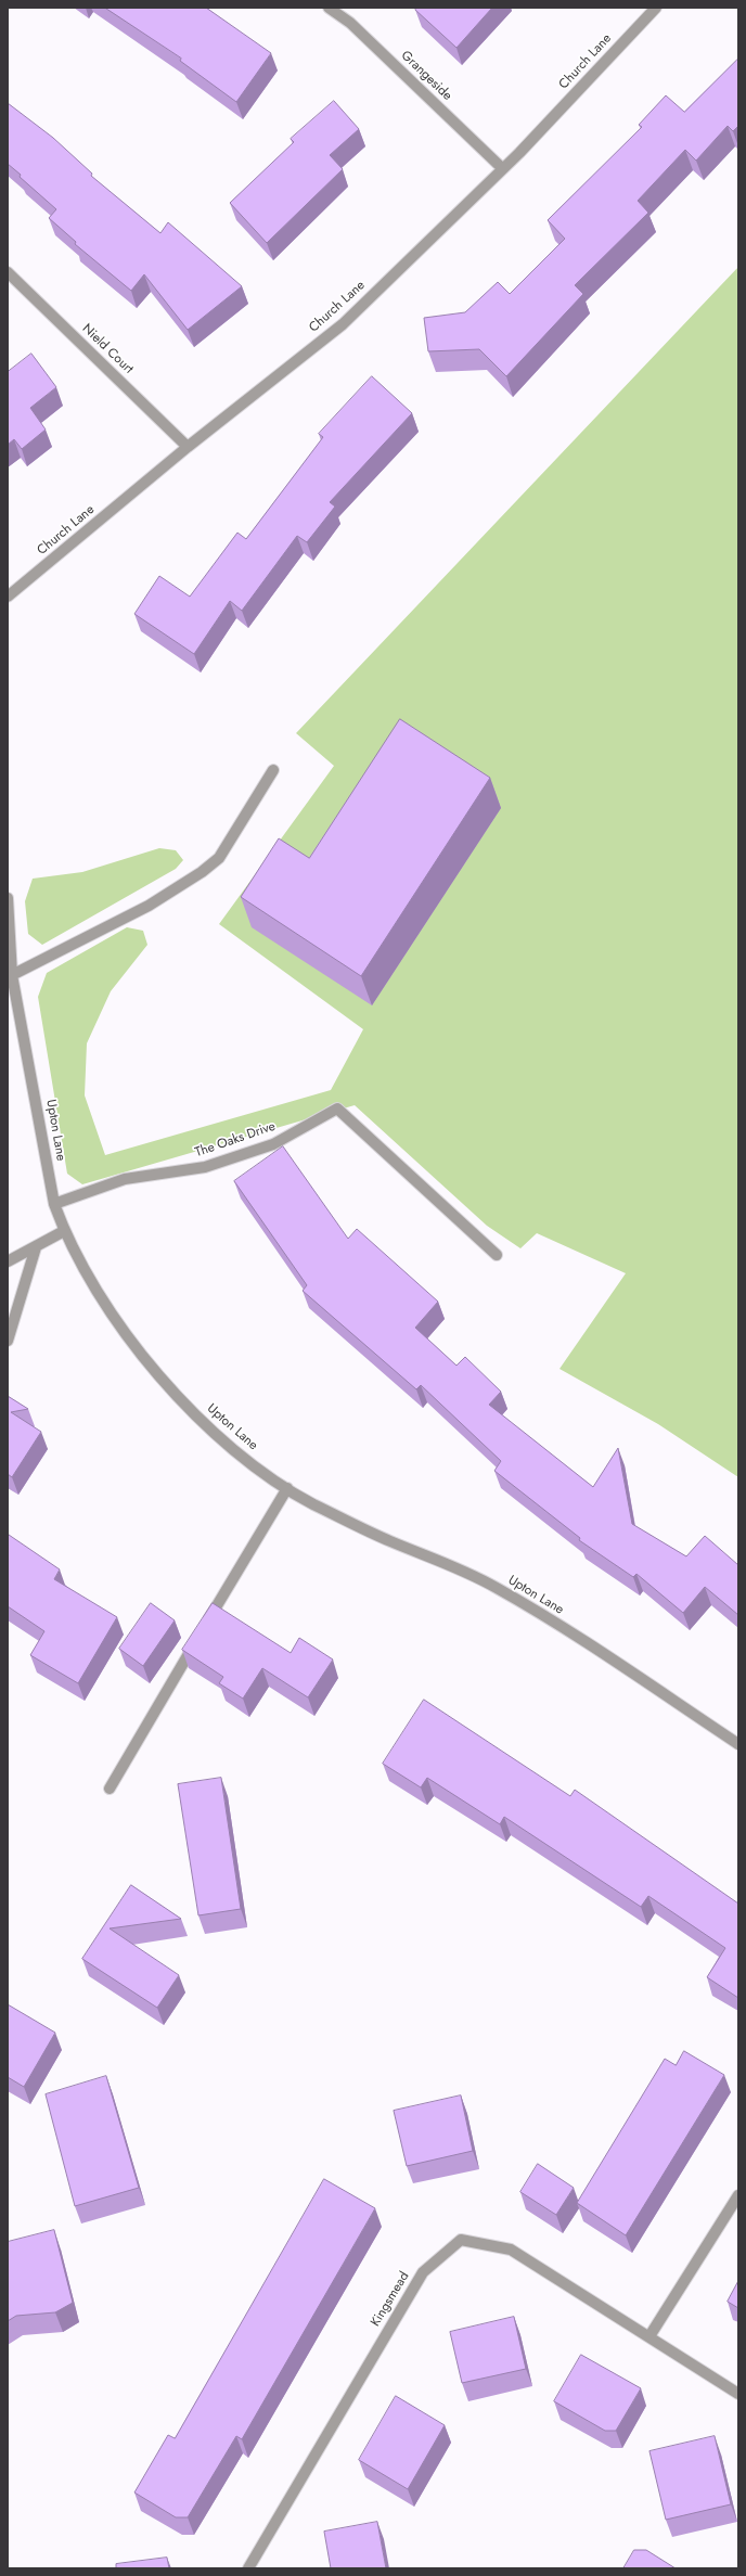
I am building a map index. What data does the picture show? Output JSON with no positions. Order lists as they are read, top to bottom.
{
  "streets": {
    "street": [
      "Church Lane",
      "Grangeside",
      "Nield Court",
      "Upton Lane",
      "The Oaks Drive",
      "Kingsmead"
    ]
  },
  "crossings": [
    ["Church Lane", "Grangeside"],
    ["Church Lane", "Nield Court"],
    ["Upton Lane", "The Oaks Drive"]
  ]
}
